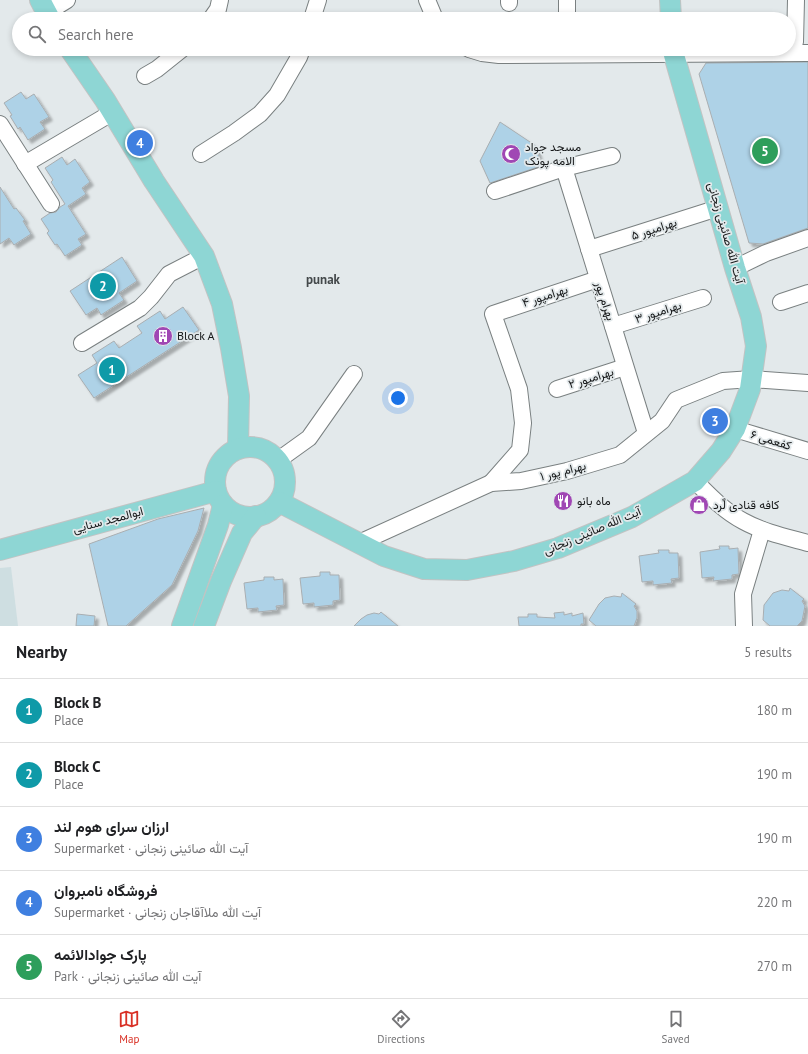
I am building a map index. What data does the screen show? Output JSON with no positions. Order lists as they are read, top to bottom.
{
  "streets": {
    "main road": ["آیت الله صائینی زنجانی", "ابوالمجد سنایی"],
    "street": [
      "بهرامپور ۵",
      "بهرامپور ۴",
      "بهرام پور",
      "بهرامپور ۳",
      "بهرامپور ۲",
      "کفعمی ۶",
      "بهرام پور ۱"
    ]
  },
  "crossings": [
    ["بهرامپور ۵", "آیت الله صائینی زنجانی"],
    ["بهرامپور ۵", "بهرام پور"],
    ["آیت الله صائینی زنجانی", "کفعمی ۶"],
    ["آیت الله صائینی زنجانی", "بهرام پور ۱"],
    ["آیت الله صائینی زنجانی", "ابوالمجد سنایی"],
    ["بهرامپور ۴", "بهرام پور"],
    ["بهرامپور ۴", "بهرام پور ۱"],
    ["بهرام پور", "بهرامپور ۳"],
    ["بهرام پور", "بهرامپور ۲"],
    ["بهرام پور", "بهرام پور ۱"]
  ],
  "districts": ["punak"],
  "places": {
    "mosque": ["مسجد جواد الامه پونک"],
    "building": ["Block A"],
    "restaurant": ["ماه بانو"],
    "shop": ["کافه قنادی لٌرد"]
  },
  "page": {
    "search": "Search here",
    "pins": [
      "4",
      "5",
      "2",
      "1",
      "3"
    ],
    "heading": ["Nearby", "5 results"],
    "list": [
      {
        "mark": "1",
        "name": "Block B",
        "note": "Place",
        "value": "180 m"
      },
      {
        "mark": "2",
        "name": "Block C",
        "note": "Place",
        "value": "190 m"
      },
      {
        "mark": "3",
        "name": "ارزان سرای هوم لند",
        "note": "Supermarket · آیت الله صائینی زنجانی",
        "value": "190 m"
      },
      {
        "mark": "4",
        "name": "فروشگاه نامبروان",
        "note": "Supermarket · آیت الله ملاآقاجان زنجانی",
        "value": "220 m"
      },
      {
        "mark": "5",
        "name": "پارک جوادالائمه",
        "note": "Park · آیت الله صائینی زنجانی",
        "value": "270 m"
      }
    ],
    "nav": ["Map", "Directions", "Saved"]
  }
}
